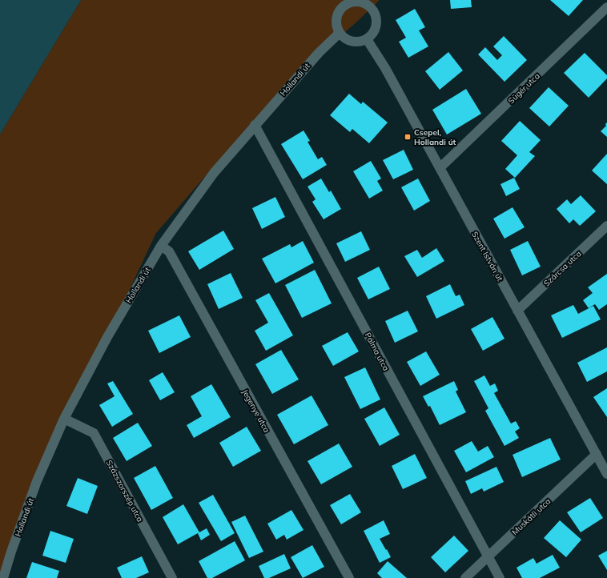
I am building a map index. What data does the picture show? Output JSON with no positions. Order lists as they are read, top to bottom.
{
  "streets": {
    "street": [
      "Hollandi út",
      "Sügér utca",
      "Szent István út",
      "Szárcsa utca",
      "Pálma utca",
      "Jegenye utca",
      "Százszorszép utca",
      "Muskátli utca"
    ]
  },
  "crossings": [
    ["Hollandi út", "Szent István út"],
    ["Hollandi út", "Pálma utca"],
    ["Hollandi út", "Jegenye utca"],
    ["Hollandi út", "Százszorszép utca"],
    ["Sügér utca", "Szent István út"],
    ["Szent István út", "Szárcsa utca"],
    ["Szent István út", "Muskátli utca"],
    ["Pálma utca", "Muskátli utca"]
  ],
  "places": {
    "transit": ["Csepel, Hollandi út"]
  }
}
